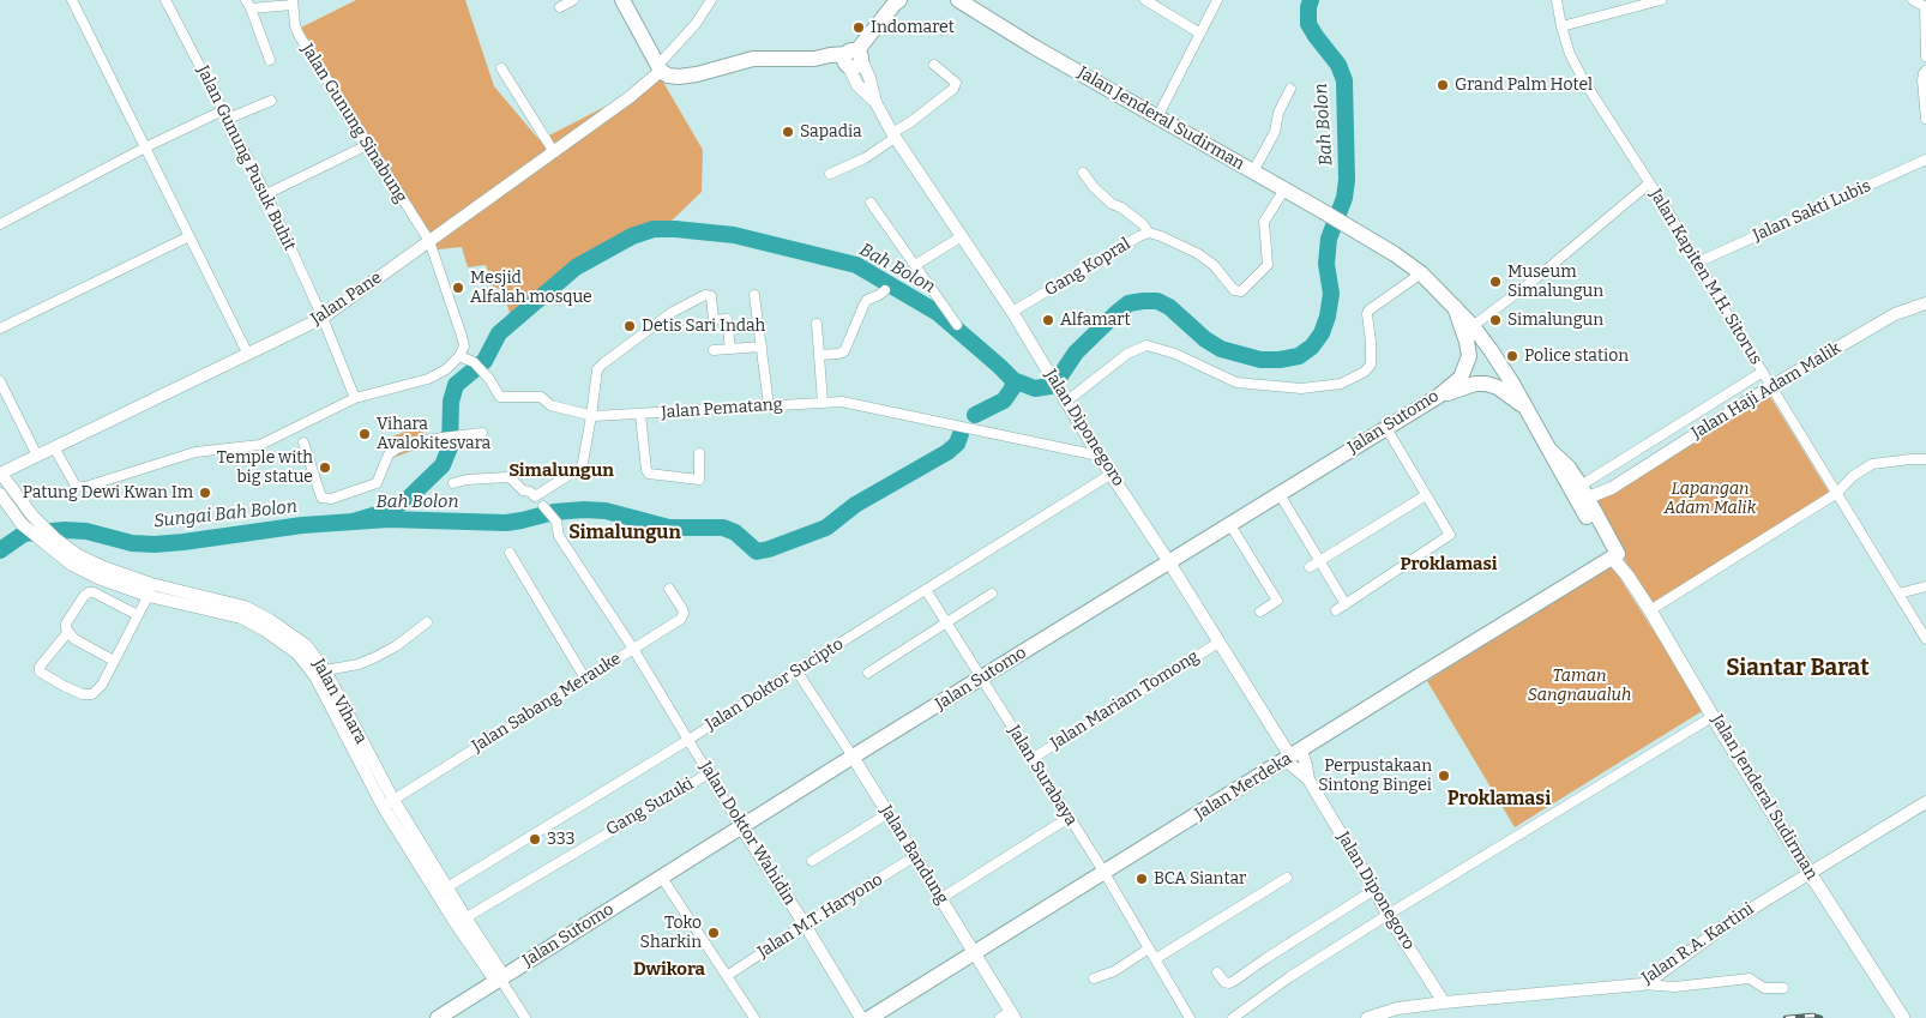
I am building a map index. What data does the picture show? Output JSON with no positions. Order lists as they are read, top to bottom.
{
  "streets": {
    "main road": ["Jalan Jenderal Sudirman", "Jalan Sutomo", "Jalan Merdeka"],
    "street": [
      "Jalan Gunung Sinabung",
      "Jalan Gunung Pusuk Buhit",
      "Jalan Sakti Lubis",
      "Gang Kopral",
      "Jalan Kapiten M.H. Sitorus",
      "Jalan Pane",
      "Jalan Haji Adam Malik",
      "Jalan Pematang",
      "Jalan Diponegoro",
      "Jalan Doktor Sucipto",
      "Jalan Mariam Tomong",
      "Jalan Vihara",
      "Jalan Sabang Merauke",
      "Jalan Surabaya",
      "Gang Suzuki",
      "Jalan Doktor Wahidin",
      "Jalan Bandung",
      "Jalan M.T. Haryono",
      "Jalan R.A. Kartini"
    ]
  },
  "crossings": [
    ["Jalan Jenderal Sudirman", "Gang Kopral"],
    ["Jalan Jenderal Sudirman", "Jalan Haji Adam Malik"],
    ["Jalan Jenderal Sudirman", "Jalan Sutomo"],
    ["Jalan Jenderal Sudirman", "Jalan Merdeka"],
    ["Jalan Jenderal Sudirman", "Jalan R.A. Kartini"],
    ["Jalan Gunung Sinabung", "Jalan Pane"],
    ["Jalan Gunung Sinabung", "Jalan Pematang"],
    ["Jalan Gunung Pusuk Buhit", "Jalan Pane"],
    ["Jalan Sakti Lubis", "Jalan Kapiten M.H. Sitorus"],
    ["Gang Kopral", "Jalan Diponegoro"],
    ["Jalan Kapiten M.H. Sitorus", "Jalan Haji Adam Malik"],
    ["Jalan Pane", "Jalan Vihara"],
    ["Jalan Pematang", "Jalan Diponegoro"],
    ["Jalan Sutomo", "Jalan Diponegoro"],
    ["Jalan Sutomo", "Jalan Vihara"],
    ["Jalan Sutomo", "Jalan Surabaya"],
    ["Jalan Sutomo", "Jalan Doktor Wahidin"],
    ["Jalan Sutomo", "Jalan Bandung"],
    ["Jalan Diponegoro", "Jalan Doktor Sucipto"],
    ["Jalan Diponegoro", "Jalan Mariam Tomong"],
    ["Jalan Diponegoro", "Jalan Merdeka"],
    ["Jalan Diponegoro", "Jalan R.A. Kartini"],
    ["Jalan Doktor Sucipto", "Jalan Vihara"],
    ["Jalan Doktor Sucipto", "Jalan Surabaya"],
    ["Jalan Doktor Sucipto", "Jalan Doktor Wahidin"],
    ["Jalan Mariam Tomong", "Jalan Surabaya"],
    ["Jalan Vihara", "Jalan Sabang Merauke"],
    ["Jalan Vihara", "Gang Suzuki"],
    ["Jalan Sabang Merauke", "Jalan Doktor Wahidin"],
    ["Jalan Surabaya", "Jalan Merdeka"],
    ["Jalan Merdeka", "Jalan Bandung"],
    ["Gang Suzuki", "Jalan Doktor Wahidin"],
    ["Jalan Doktor Wahidin", "Jalan M.T. Haryono"],
    ["Jalan Bandung", "Jalan M.T. Haryono"]
  ],
  "districts": [
    "Simalungun",
    "Simalungun",
    "Proklamasi",
    "Siantar Barat",
    "Proklamasi",
    "Dwikora"
  ],
  "water": ["Bah Bolon", "Sungai Bah Bolon"],
  "parks": ["Lapangan Adam Malik", "Taman Sangnaualuh"],
  "places": [
    "Indomaret",
    "Grand Palm Hotel",
    "Sapadia",
    "Museum Simalungun",
    "Mesjid Alfalah mosque",
    "Alfamart",
    "Simalungun",
    "Detis Sari Indah",
    "Police station",
    "Vihara Avalokitesvara",
    "Temple with big statue",
    "Patung Dewi Kwan Im",
    "Perpustakaan Sintong Bingei",
    "333",
    "BCA Siantar",
    "Toko Sharkin"
  ]
}
